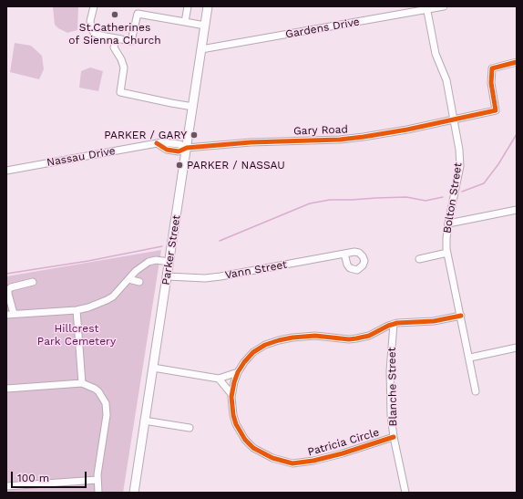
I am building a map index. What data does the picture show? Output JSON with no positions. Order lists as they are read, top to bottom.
{
  "streets": {
    "main road": ["Parker Street"],
    "street": [
      "Gardens Drive",
      "Gary Road",
      "Nassau Drive",
      "Bolton Street",
      "Vann Street",
      "Blanche Street",
      "Patricia Circle"
    ]
  },
  "crossings": [
    ["Gardens Drive", "Bolton Street"],
    ["Gardens Drive", "Parker Street"],
    ["Gary Road", "Nassau Drive"],
    ["Gary Road", "Bolton Street"],
    ["Gary Road", "Parker Street"],
    ["Nassau Drive", "Parker Street"],
    ["Bolton Street", "Patricia Circle"],
    ["Parker Street", "Vann Street"],
    ["Blanche Street", "Patricia Circle"]
  ],
  "parks": ["Hillcrest Park Cemetery"],
  "places": ["St.Catherines of Sienna Church", "PARKER / GARY", "PARKER / NASSAU"],
  "scale_bar": "100 m"
}
